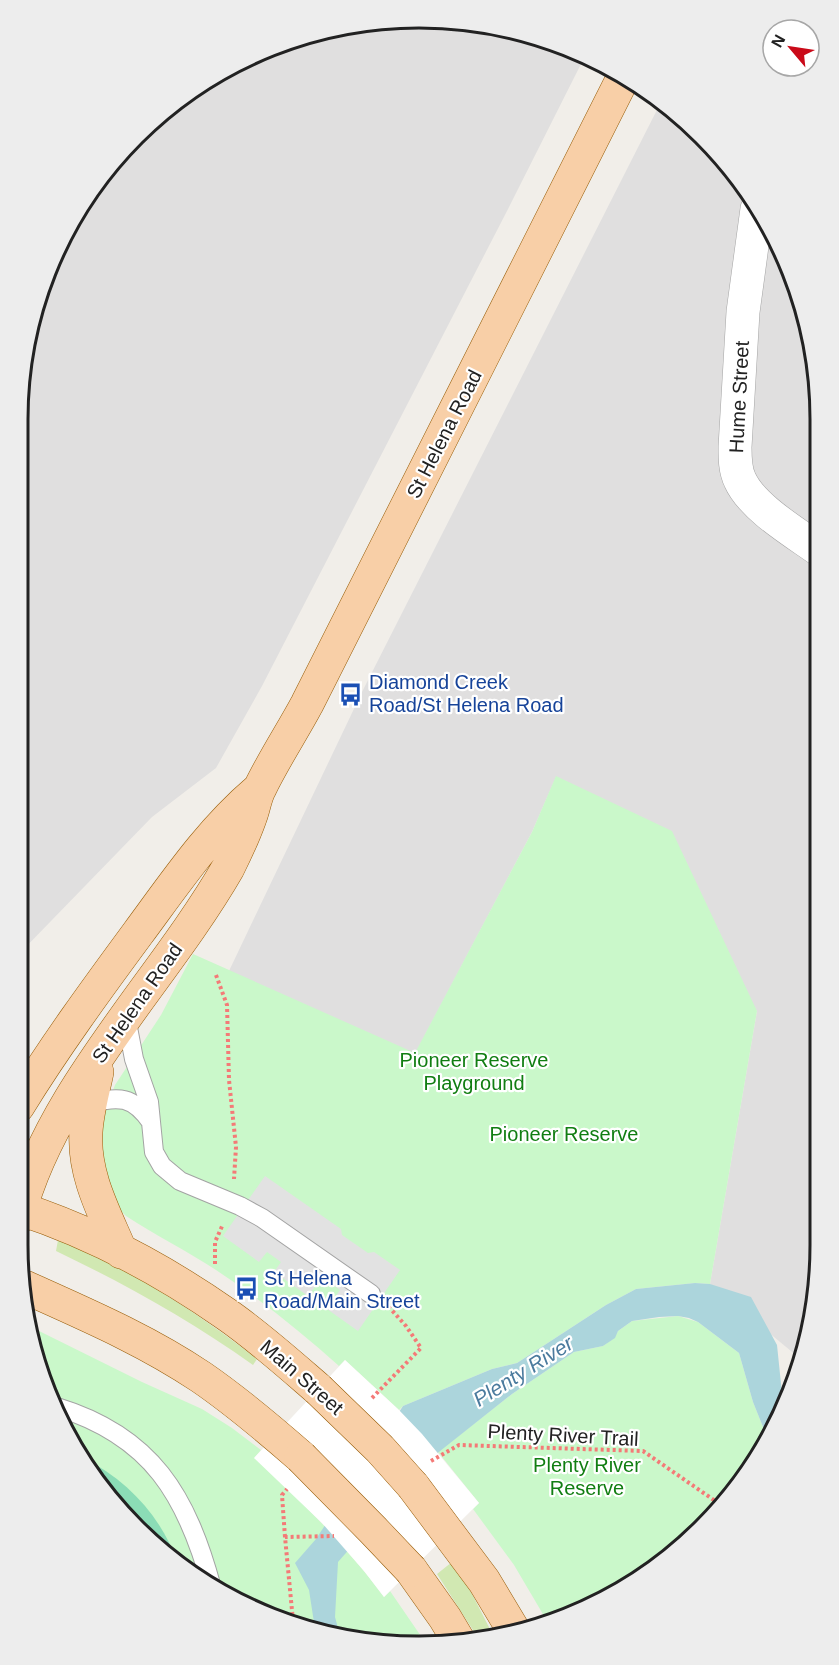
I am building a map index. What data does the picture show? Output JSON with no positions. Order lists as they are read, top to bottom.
{
  "streets": {
    "main road": ["St Helena Road", "Main Street"],
    "street": ["Hume Street"],
    "path": ["Plenty River Trail"]
  },
  "water": ["Plenty River"],
  "parks": ["Pioneer Reserve Playground", "Pioneer Reserve", "Plenty River Reserve"],
  "places": {
    "bus stop": ["Diamond Creek Road/St Helena Road", "St Helena Road/Main Street"]
  },
  "north": "top left"
}
